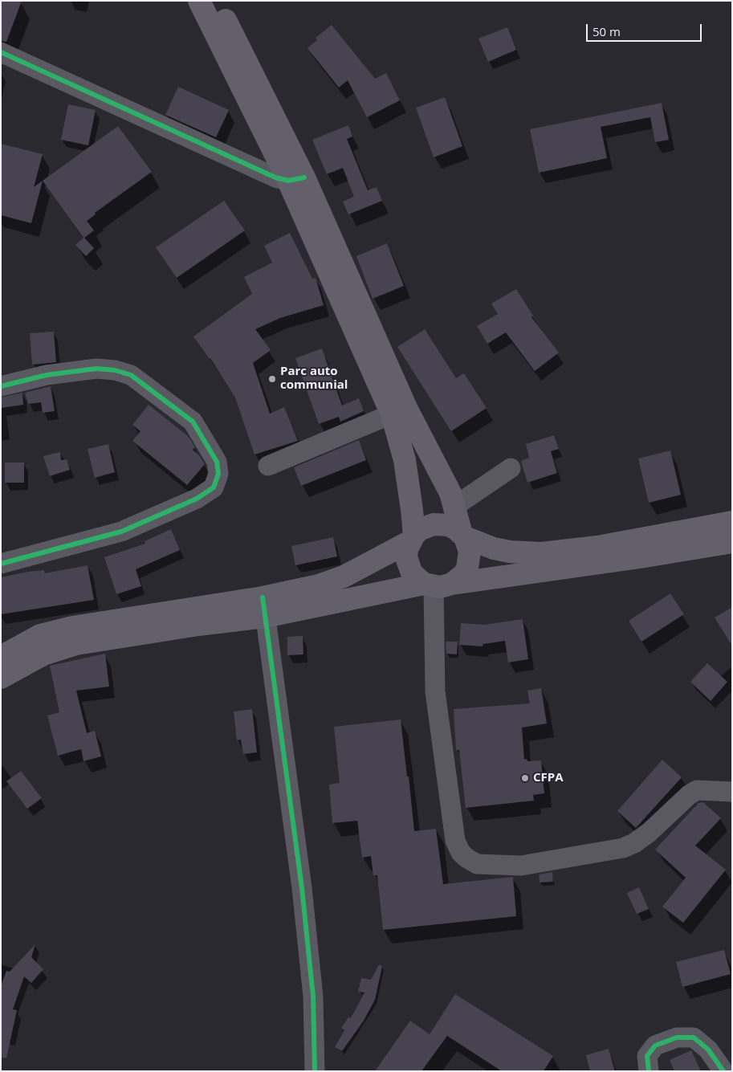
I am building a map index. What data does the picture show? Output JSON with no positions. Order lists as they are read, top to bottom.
{
  "places": ["Parc auto communial", "CFPA"],
  "scale_bar": "50 m"
}
